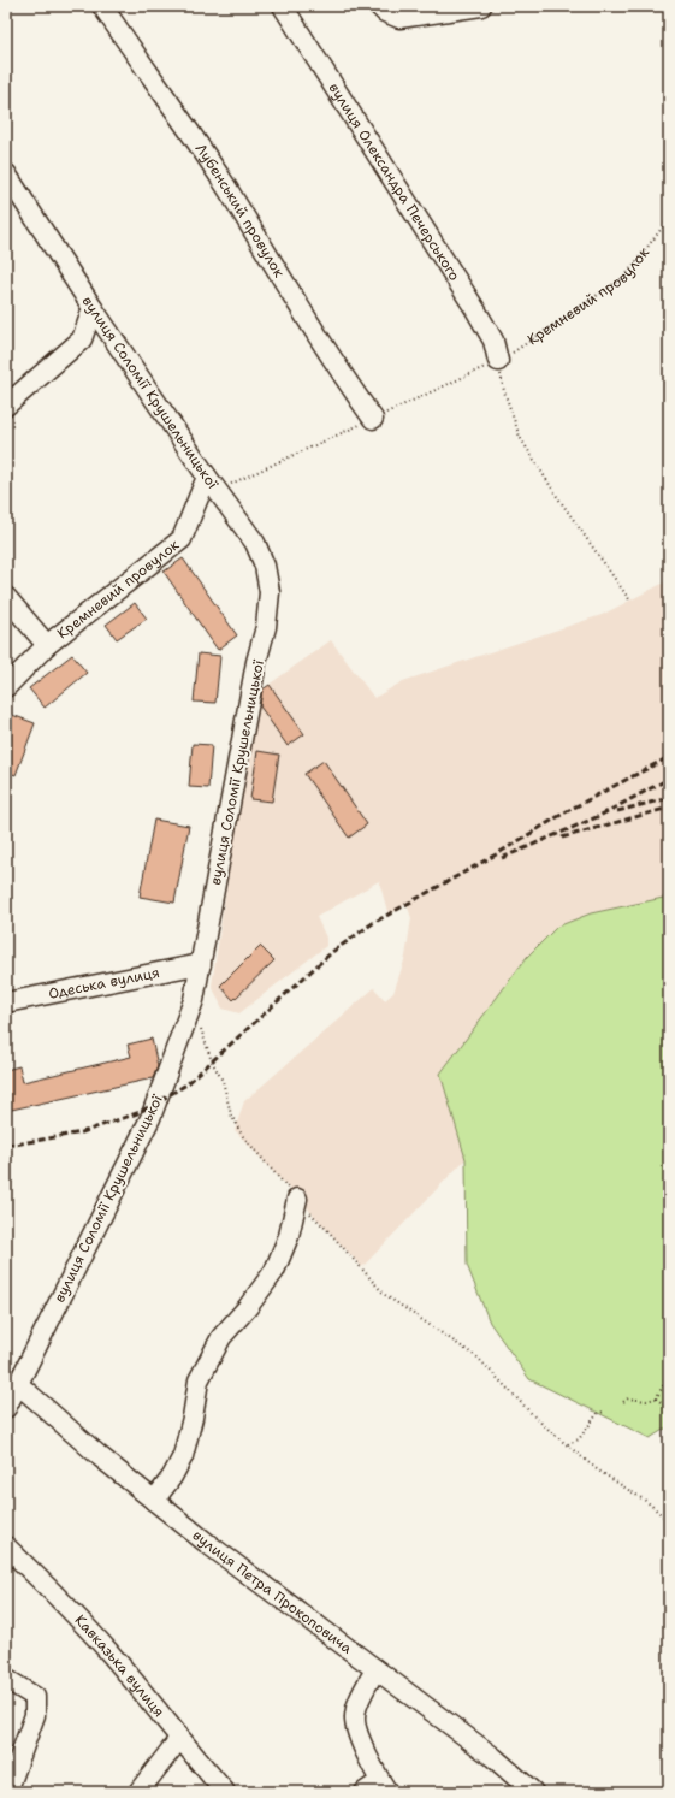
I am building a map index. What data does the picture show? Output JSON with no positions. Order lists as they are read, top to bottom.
{
  "streets": {
    "street": [
      "вулиця Олександра Печерського",
      "Лубенський провулок",
      "Кремневий провулок",
      "вулиця Соломії Крушельницької",
      "Одеська вулиця",
      "вулиця Петра Прокоповича",
      "Кавказька вулиця"
    ]
  },
  "crossings": [
    ["вулиця Олександра Печерського", "Кремневий провулок"],
    ["Кремневий провулок", "вулиця Соломії Крушельницької"],
    ["вулиця Соломії Крушельницької", "Одеська вулиця"],
    ["вулиця Соломії Крушельницької", "вулиця Петра Прокоповича"]
  ]
}
